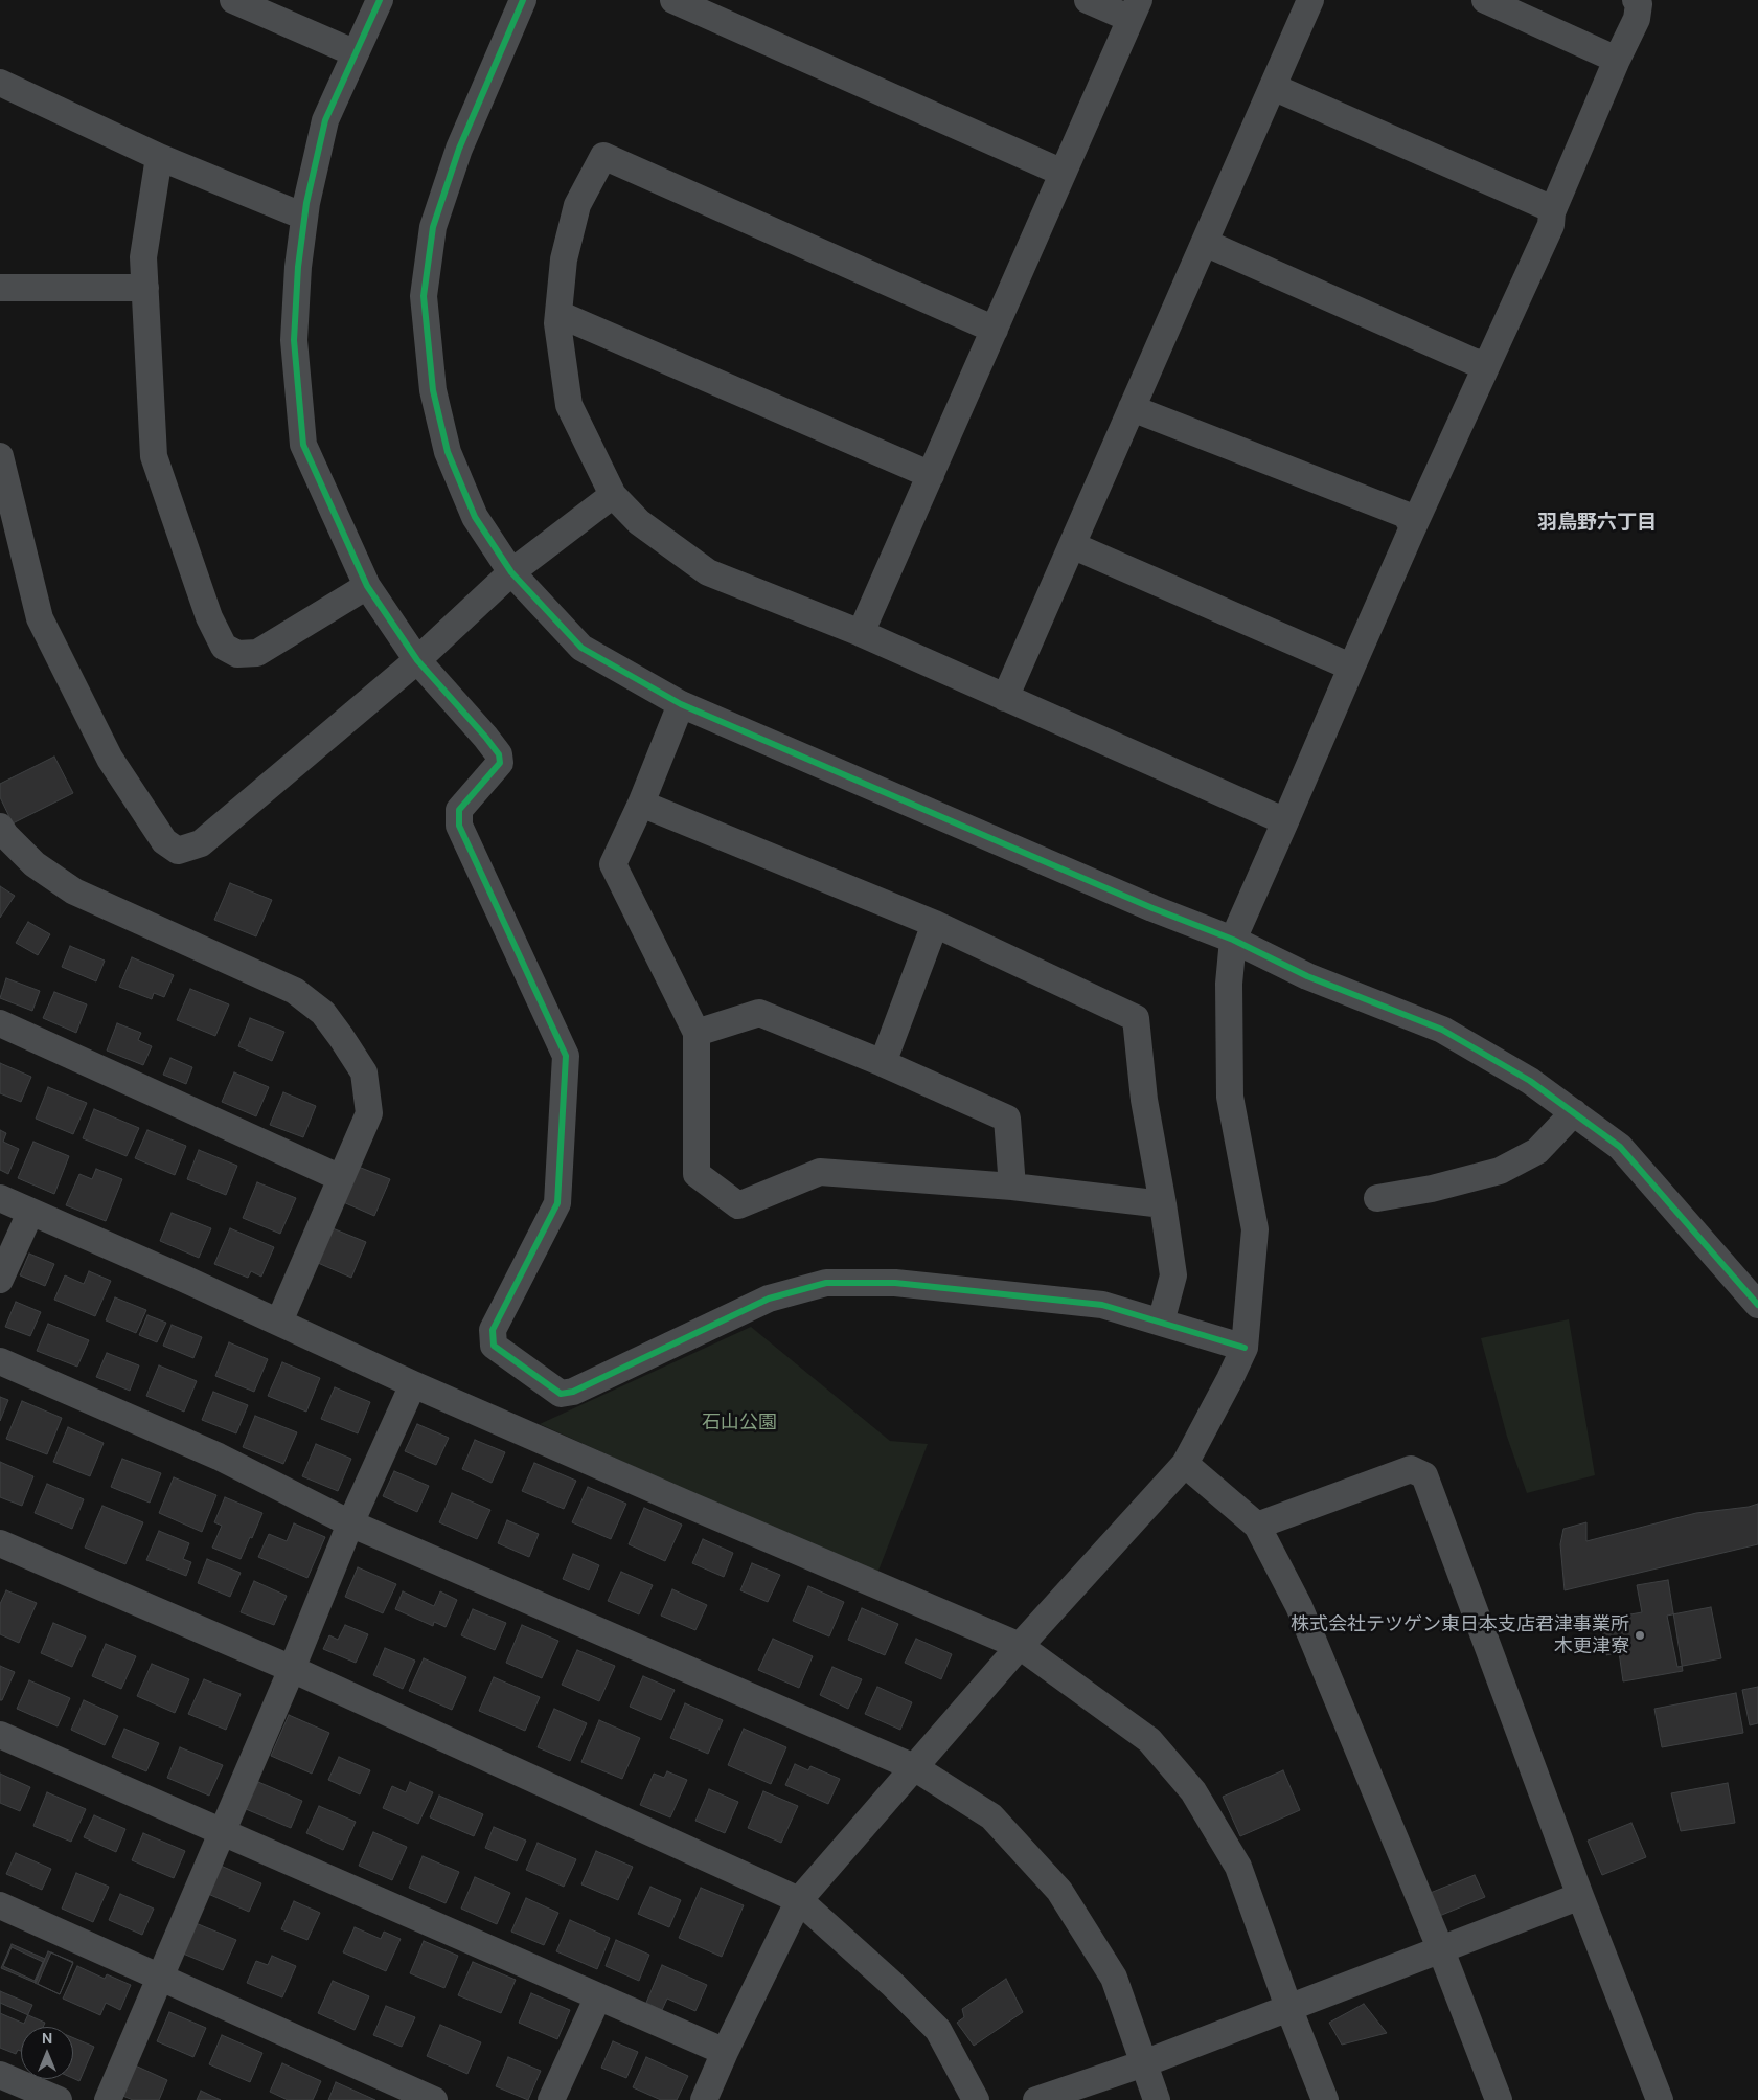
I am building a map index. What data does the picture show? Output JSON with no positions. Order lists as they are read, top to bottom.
{
  "districts": ["羽鳥野六丁目"],
  "parks": ["石山公園"],
  "places": ["株式会社テツゲン東日本支店君津事業所 木更津寮"],
  "north": "top"
}
